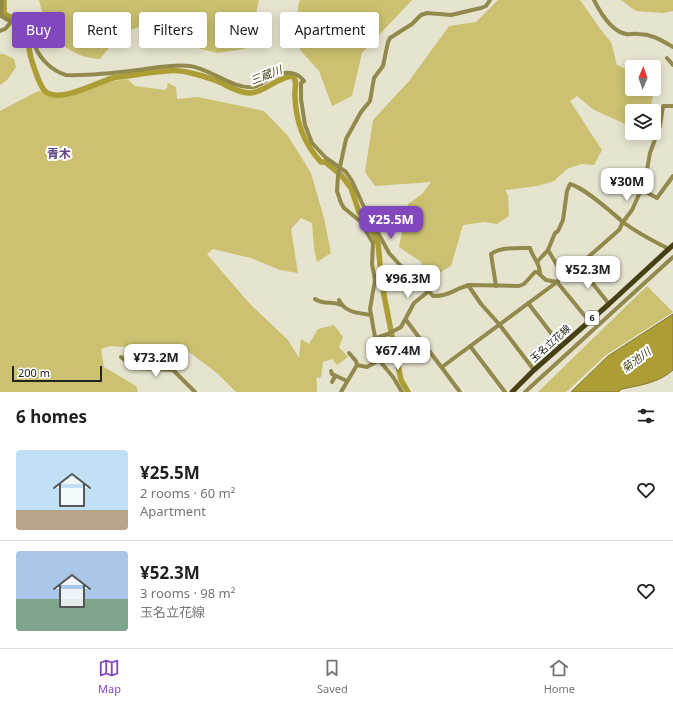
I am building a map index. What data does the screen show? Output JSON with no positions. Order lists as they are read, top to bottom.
{
  "streets": {
    "main road": ["6", "玉名立花線"]
  },
  "districts": ["青木"],
  "water": ["三蔵川", "菊池川"],
  "scale_bar": "200 m",
  "north": "top",
  "page": {
    "chip": [
      "Buy",
      "Rent",
      "Filters",
      "New",
      "Apartment"
    ],
    "price": [
      "¥30M",
      "¥25.5M",
      "¥52.3M",
      "¥96.3M",
      "¥67.4M",
      "¥73.2M"
    ],
    "scale": "200 m",
    "heading": "6 homes",
    "list": [
      {
        "name": "¥25.5M",
        "note": "2 rooms · 60 m² · Apartment"
      },
      {
        "name": "¥52.3M",
        "note": "3 rooms · 98 m² · 玉名立花線"
      }
    ],
    "tabs": ["Map", "Saved", "Home"]
  }
}
